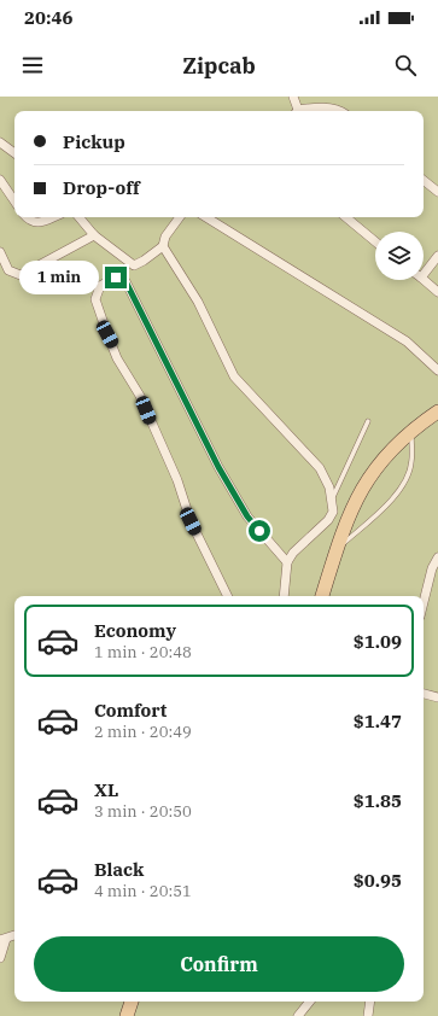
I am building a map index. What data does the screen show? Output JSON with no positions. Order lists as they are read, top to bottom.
{
  "page": {
    "status": "20:46",
    "header": "Zipcab",
    "banner": ["Pickup", "Drop-off"],
    "bubble": "1 min",
    "list": [
      {
        "name": "Economy",
        "note": "1 min · 20:48",
        "value": "$1.09"
      },
      {
        "name": "Comfort",
        "note": "2 min · 20:49",
        "value": "$1.47"
      },
      {
        "name": "XL",
        "note": "3 min · 20:50",
        "value": "$1.85"
      },
      {
        "name": "Black",
        "note": "4 min · 20:51",
        "value": "$0.95"
      }
    ],
    "buttons": "Confirm"
  }
}
